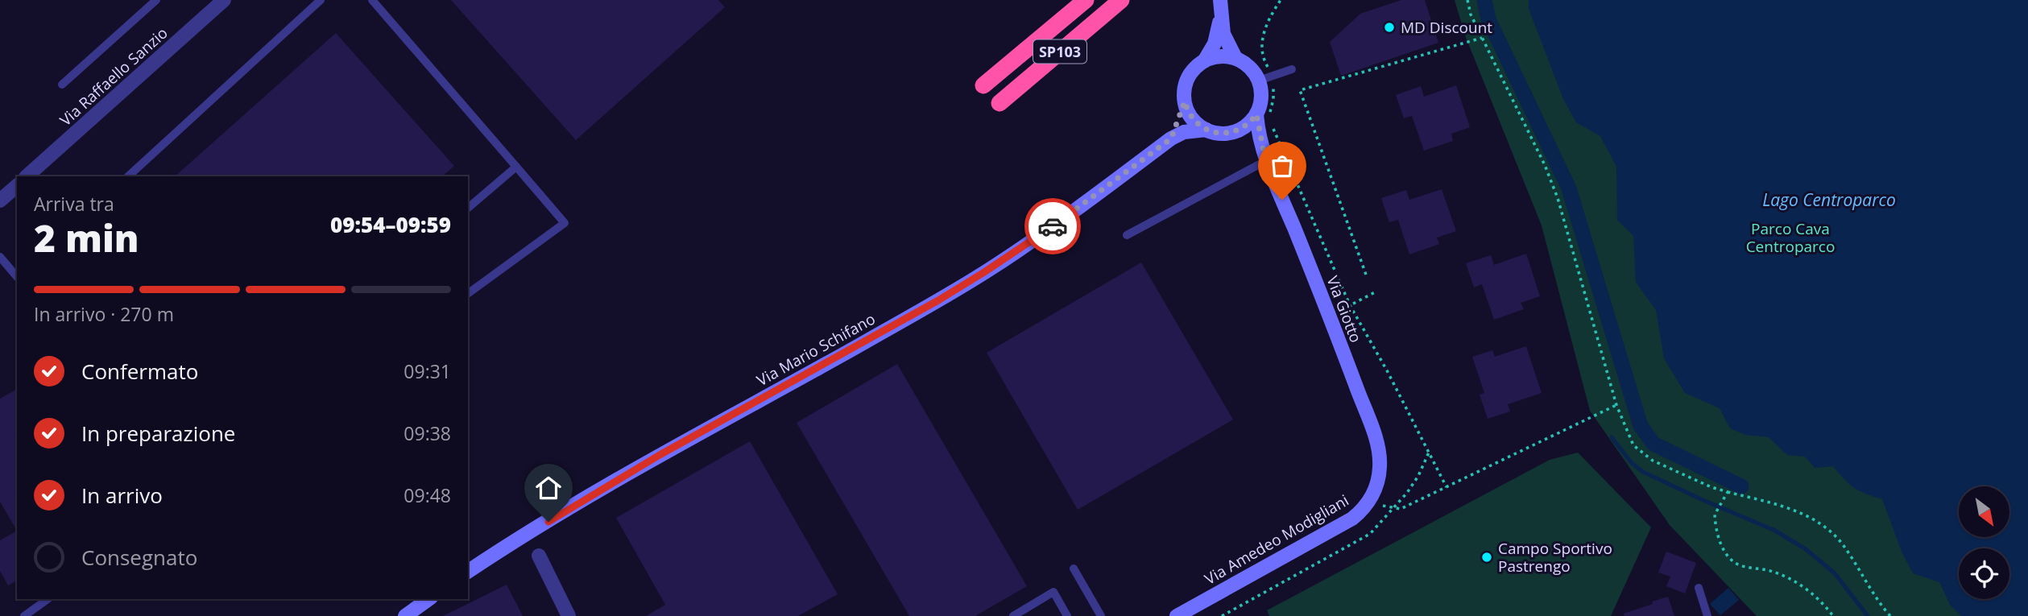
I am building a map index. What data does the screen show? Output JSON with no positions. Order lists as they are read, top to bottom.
{
  "streets": {
    "highway": ["SP103"],
    "street": [
      "Via Raffaello Sanzio",
      "Via Giotto",
      "Via Mario Schifano",
      "Via Amedeo Modigliani"
    ]
  },
  "crossings": [
    ["Via Giotto", "Via Mario Schifano"],
    ["Via Giotto", "Via Amedeo Modigliani"]
  ],
  "water": ["Lago Centroparco"],
  "parks": ["Parco Cava Centroparco"],
  "places": ["MD Discount", "Campo Sportivo Pastrengo"],
  "north": "bottom right",
  "page": {
    "heading": ["2 min", "Arriva tra", "09:54–09:59"],
    "bar": "In arrivo · 270 m",
    "list": [
      ["Confermato", "09:31"],
      ["In preparazione", "09:38"],
      ["In arrivo", "09:48"],
      "Consegnato"
    ]
  }
}
